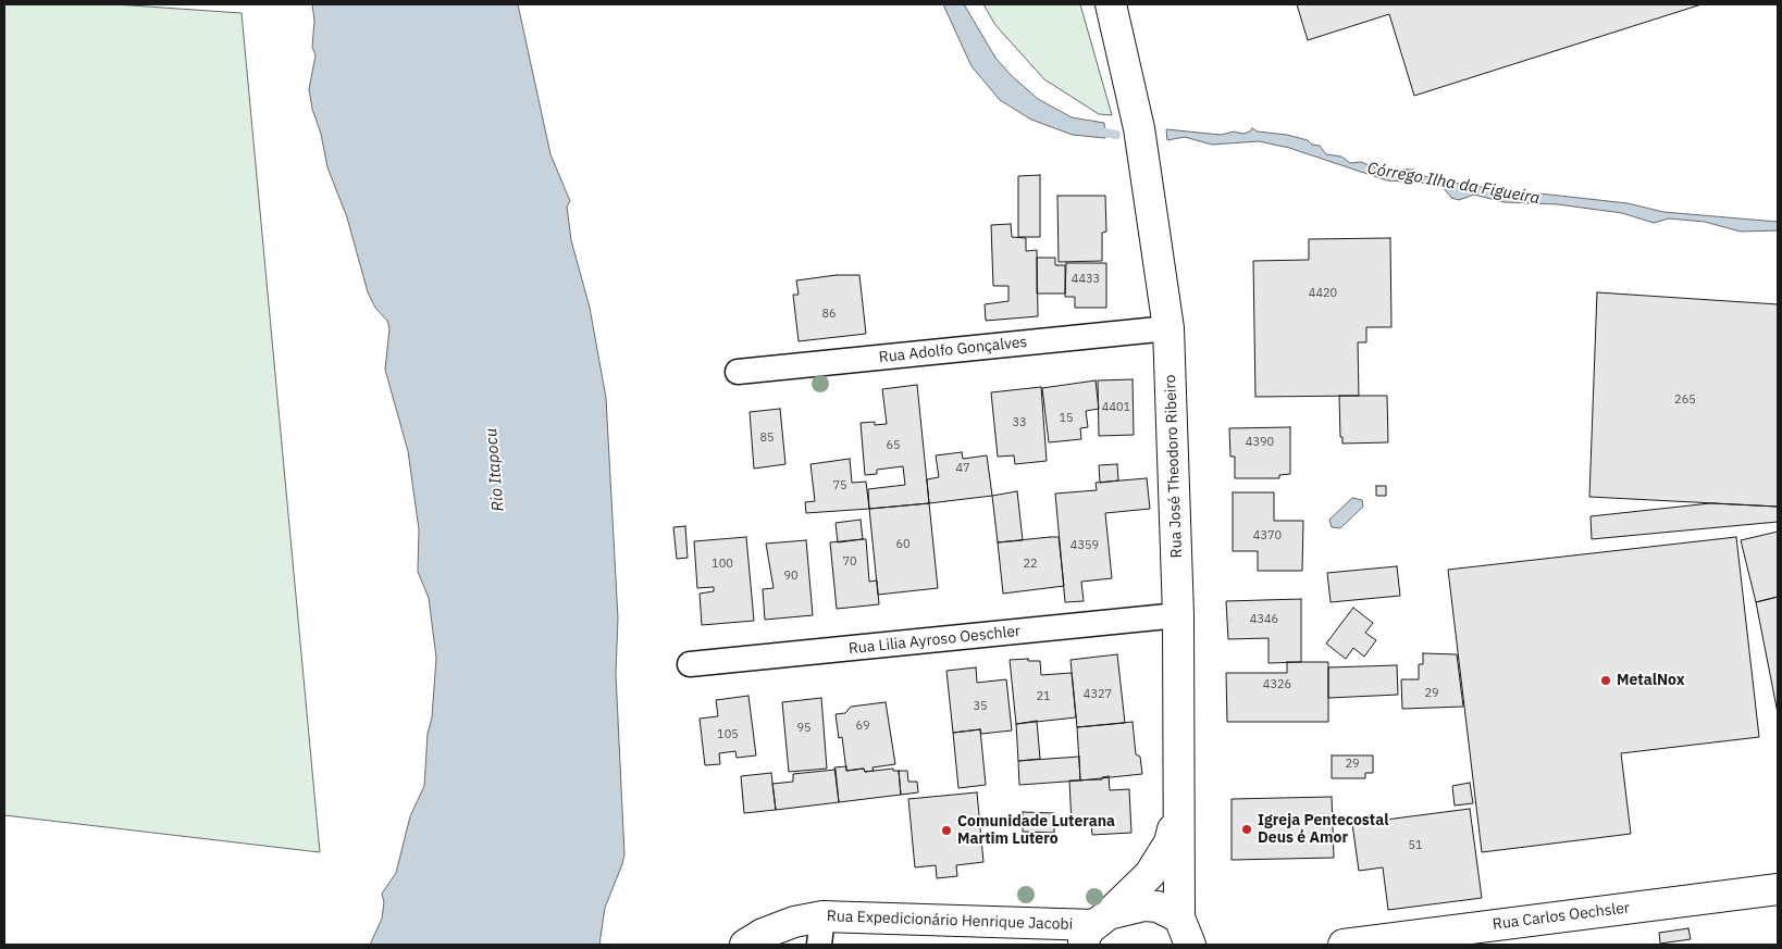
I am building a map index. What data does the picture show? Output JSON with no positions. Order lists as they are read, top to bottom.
{
  "streets": {
    "main road": ["Rua José Theodoro Ribeiro", "Rua Carlos Oechsler", "Rua Expedicionário Henrique Jacobi"],
    "street": ["Rua Adolfo Gonçalves", "Rua Lilia Ayroso Oeschler"]
  },
  "crossings": [
    ["Rua Adolfo Gonçalves", "Rua José Theodoro Ribeiro"],
    ["Rua José Theodoro Ribeiro", "Rua Lilia Ayroso Oeschler"],
    ["Rua José Theodoro Ribeiro", "Rua Expedicionário Henrique Jacobi"]
  ],
  "water": ["Córrego Ilha da Figueira", "Rio Itapocu"],
  "places": ["MetalNox", "Igreja Pentecostal Deus é Amor", "Comunidade Luterana Martim Lutero"],
  "house_numbers": [
    "4433",
    "4420",
    "86",
    "265",
    "4401",
    "15",
    "33",
    "85",
    "4390",
    "65",
    "47",
    "75",
    "4370",
    "60",
    "4359",
    "70",
    "100",
    "22",
    "90",
    "4346",
    "4326",
    "29",
    "4327",
    "21",
    "35",
    "69",
    "95",
    "105",
    "29",
    "51"
  ]
}
